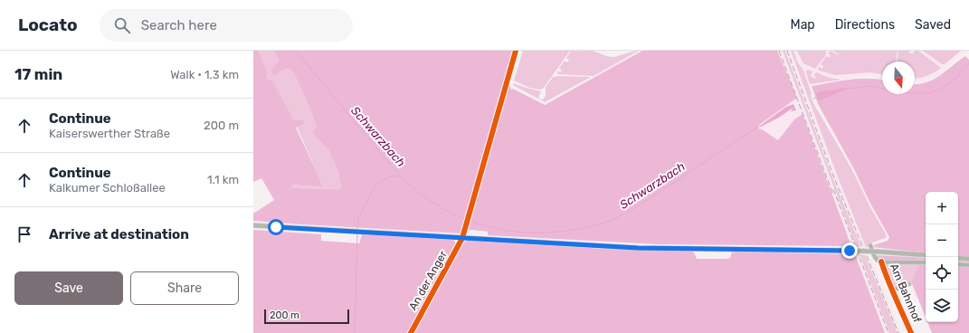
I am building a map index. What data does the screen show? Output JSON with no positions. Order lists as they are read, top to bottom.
{
  "streets": {
    "street": ["An der Anger", "Am Bahnhof"]
  },
  "water": ["Schwarzbach"],
  "scale_bar": "200 m",
  "north": "bottom",
  "page": {
    "header": "Locato",
    "search": "Search here",
    "nav": ["Map", "Directions", "Saved"],
    "heading": ["17 min", "Walk · 1.3 km"],
    "list": [
      ["Continue", "Kaiserswerther Straße", "200 m"],
      ["Continue", "Kalkumer Schloßallee", "1.1 km"],
      "Arrive at destination"
    ],
    "map_buttons": ["+", "−"],
    "buttons": ["Save", "Share"],
    "scale": "200 m"
  }
}
